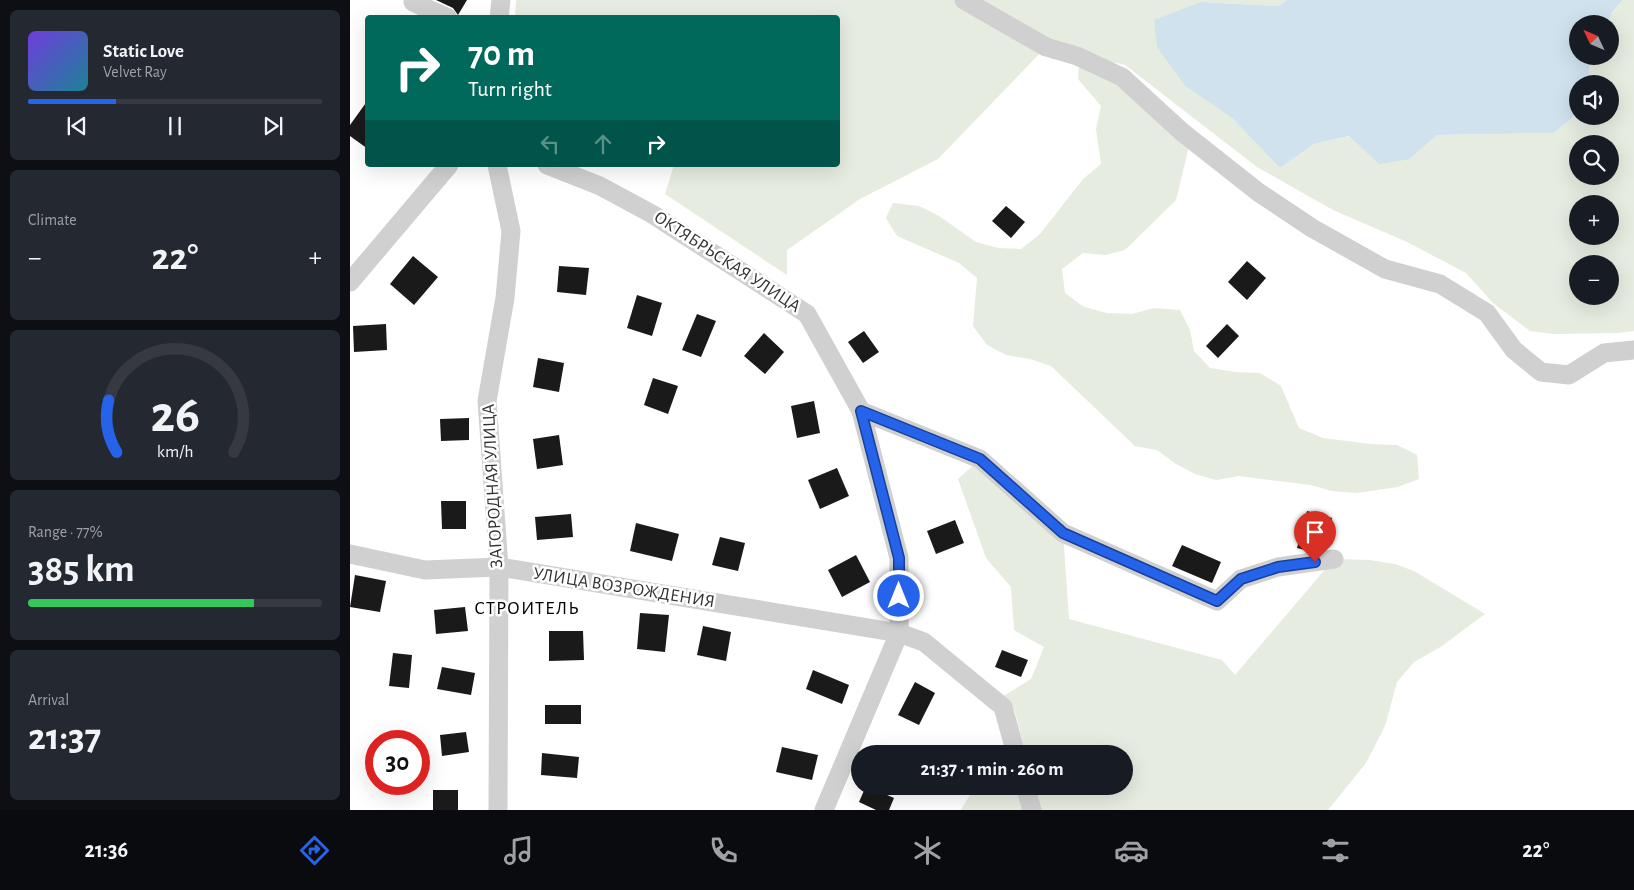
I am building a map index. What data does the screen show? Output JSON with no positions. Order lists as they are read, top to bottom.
{
  "streets": {
    "street": ["ОКТЯБРЬСКАЯ УЛИЦА", "ЗАГОРОДНАЯ УЛИЦА", "УЛИЦА ВОЗРОЖДЕНИЯ"]
  },
  "crossings": [
    ["ОКТЯБРЬСКАЯ УЛИЦА", "УЛИЦА ВОЗРОЖДЕНИЯ"],
    ["ЗАГОРОДНАЯ УЛИЦА", "УЛИЦА ВОЗРОЖДЕНИЯ"]
  ],
  "districts": ["СТРОИТЕЛЬ"],
  "north": "top left",
  "page": {
    "map_buttons": ["+", "−"],
    "turn": ["70 m", "Turn right"],
    "song": ["Static Love", "Velvet Ray"],
    "tile": [
      "Climate",
      ["Range · 77%", "385 km"],
      ["Arrival", "21:37"]
    ],
    "heat": ["−", "22°", "+"],
    "limit": "30",
    "trip": "21:37 · 1 min · 260 m",
    "tabs": ["21:36", "22°"],
    "gauge": ["26", "km/h"]
  }
}
